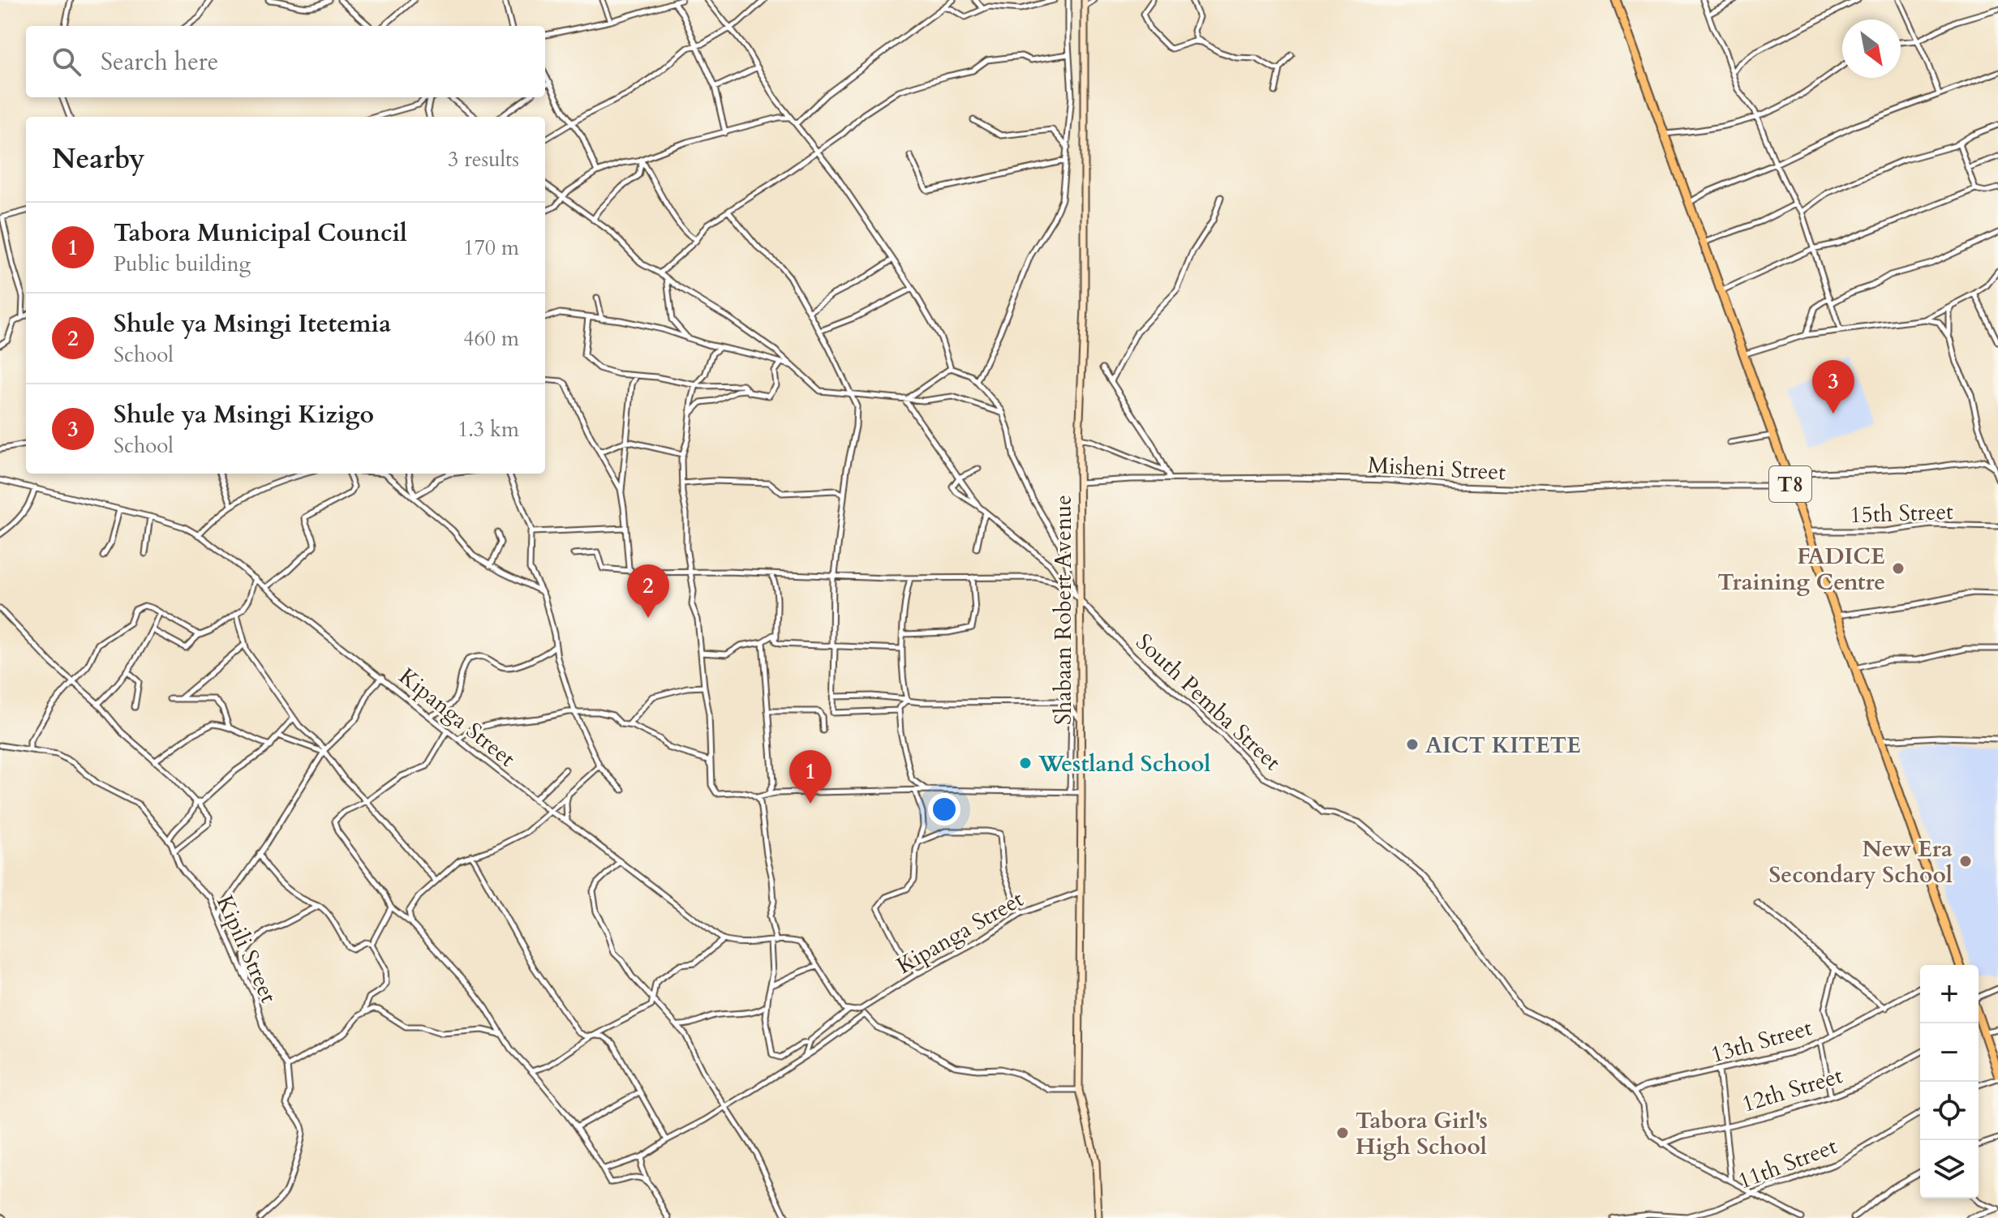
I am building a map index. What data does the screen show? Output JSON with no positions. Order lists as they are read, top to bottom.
{
  "streets": {
    "highway": ["T8"],
    "street": [
      "Misheni Street",
      "15th Street",
      "Shabaan Robert Avenue",
      "South Pemba Street",
      "Kipanga Street",
      "Kipili Street",
      "13th Street",
      "12th Street",
      "11th Street"
    ]
  },
  "crossings": [
    ["Misheni Street", "T8"],
    ["Misheni Street", "Shabaan Robert Avenue"],
    ["T8", "15th Street"],
    ["Shabaan Robert Avenue", "South Pemba Street"],
    ["Shabaan Robert Avenue", "Kipanga Street"],
    ["South Pemba Street", "13th Street"]
  ],
  "places": [
    "FADICE Training Centre",
    "AICT KITETE",
    "Westland School",
    "New Era Secondary School",
    "Tabora Girl's High School"
  ],
  "north": "bottom right",
  "page": {
    "search": "Search here",
    "heading": ["Nearby", "3 results"],
    "list": [
      {
        "mark": "1",
        "name": "Tabora Municipal Council",
        "note": "Public building",
        "value": "170 m"
      },
      {
        "mark": "2",
        "name": "Shule ya Msingi Itetemia",
        "note": "School",
        "value": "460 m"
      },
      {
        "mark": "3",
        "name": "Shule ya Msingi Kizigo",
        "note": "School",
        "value": "1.3 km"
      }
    ],
    "pins": ["3", "2", "1"],
    "map_buttons": ["+", "−"]
  }
}
